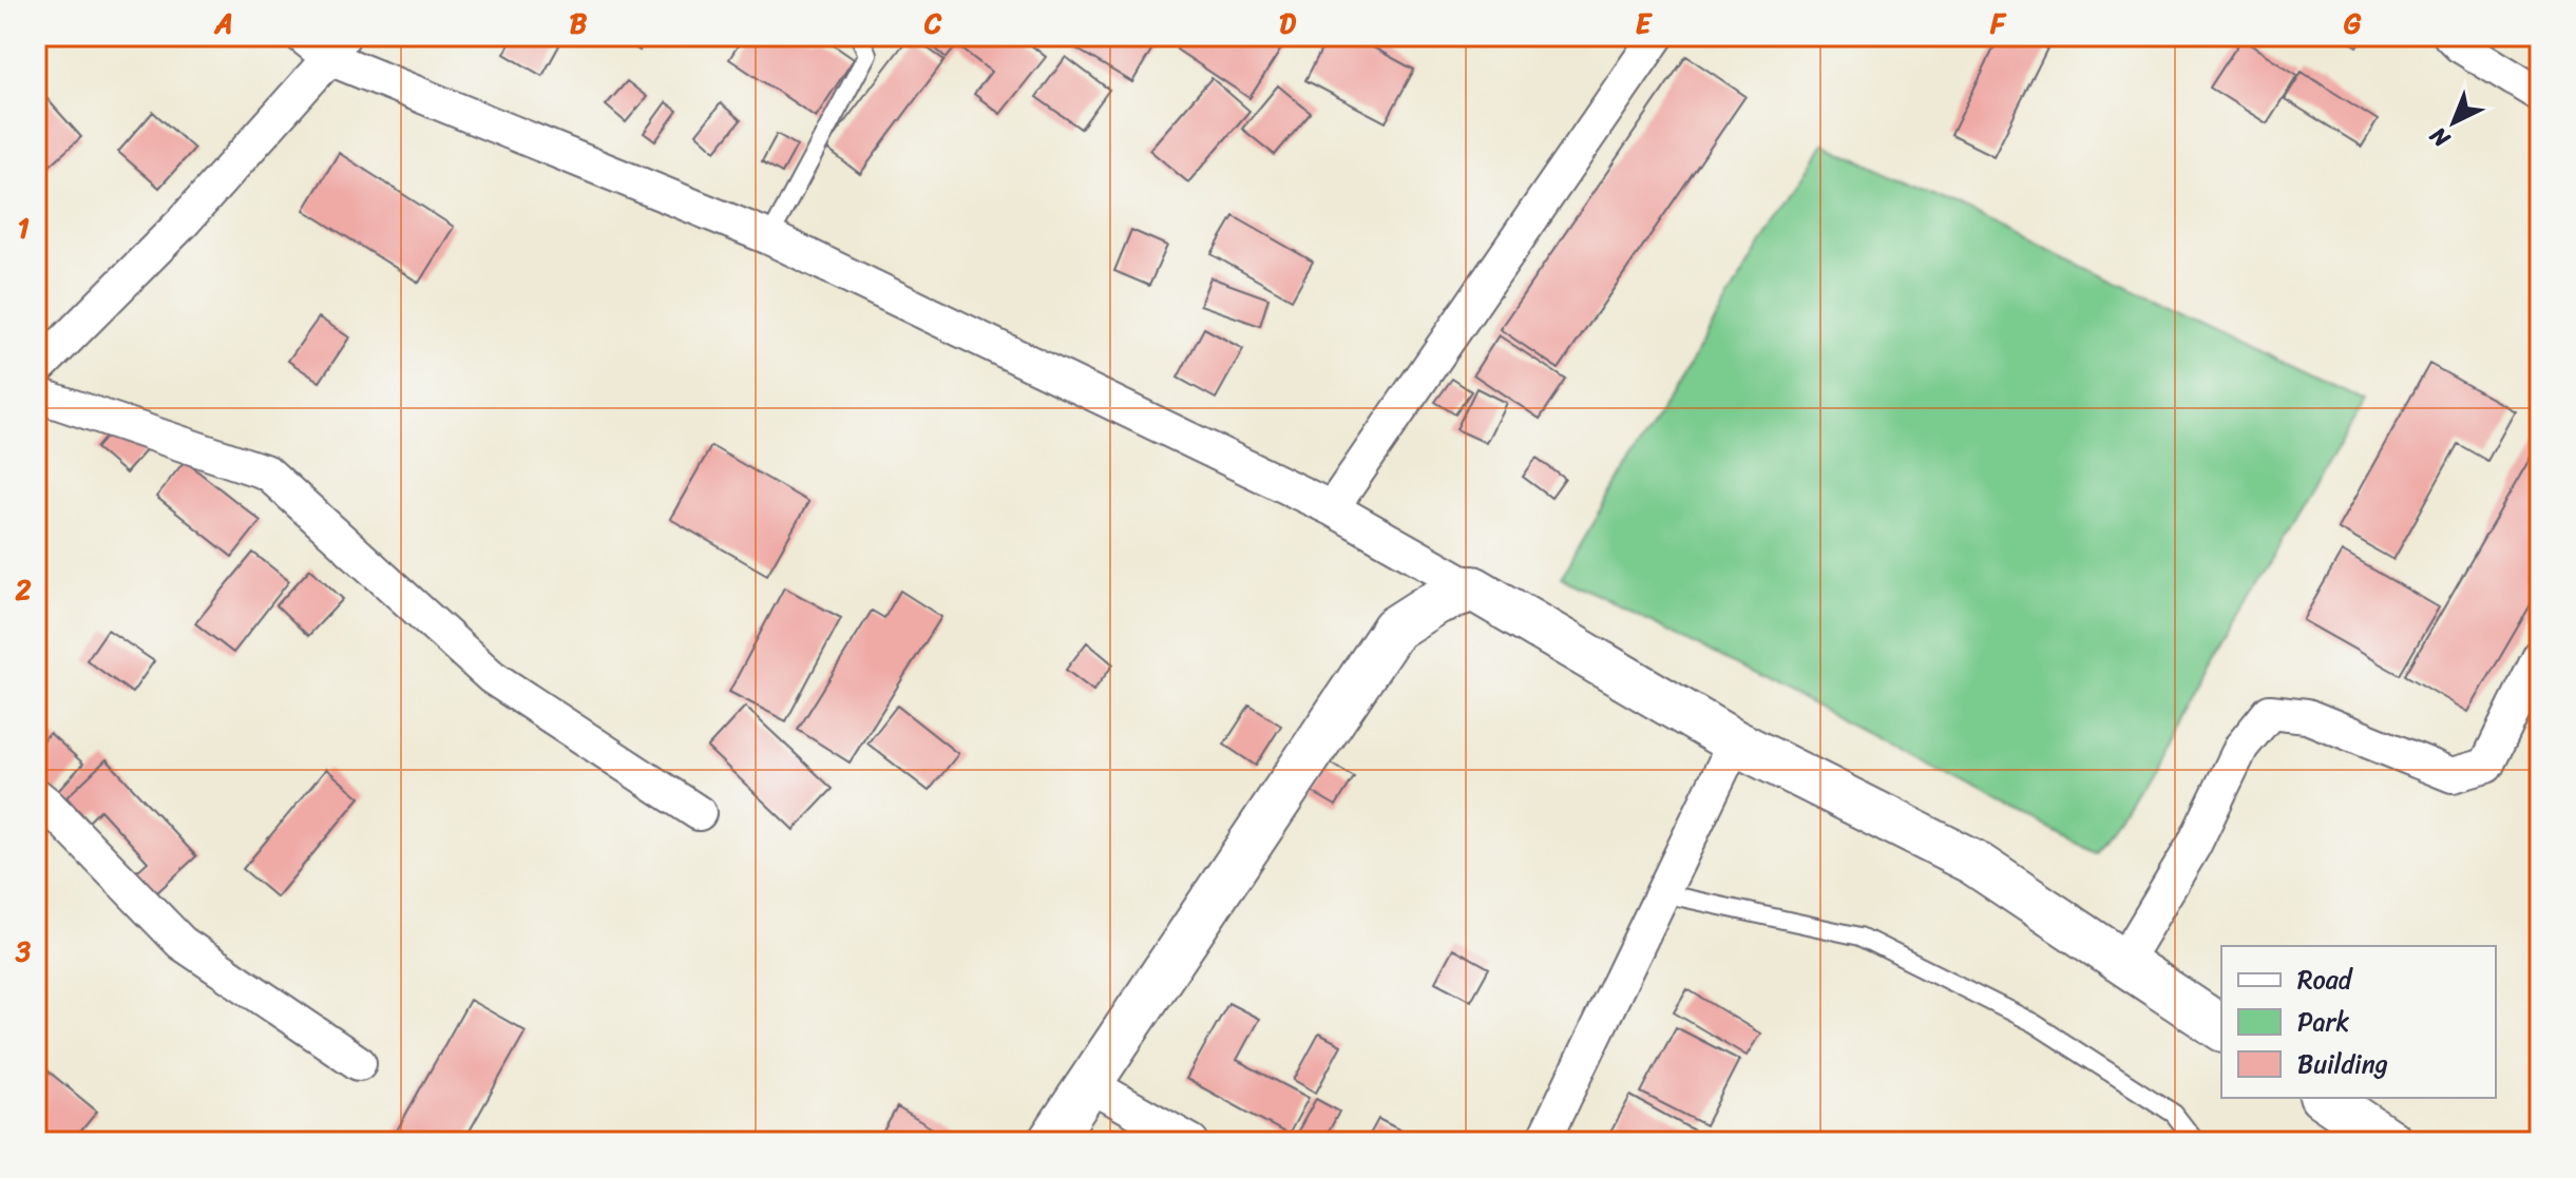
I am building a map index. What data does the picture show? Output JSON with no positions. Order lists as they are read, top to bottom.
{
  "legend": ["Road", "Park", "Building"],
  "north": "bottom left",
  "grid": {
    "columns": [
      "A",
      "B",
      "C",
      "D",
      "E",
      "F",
      "G"
    ],
    "rows": ["1", "2", "3"]
  }
}
